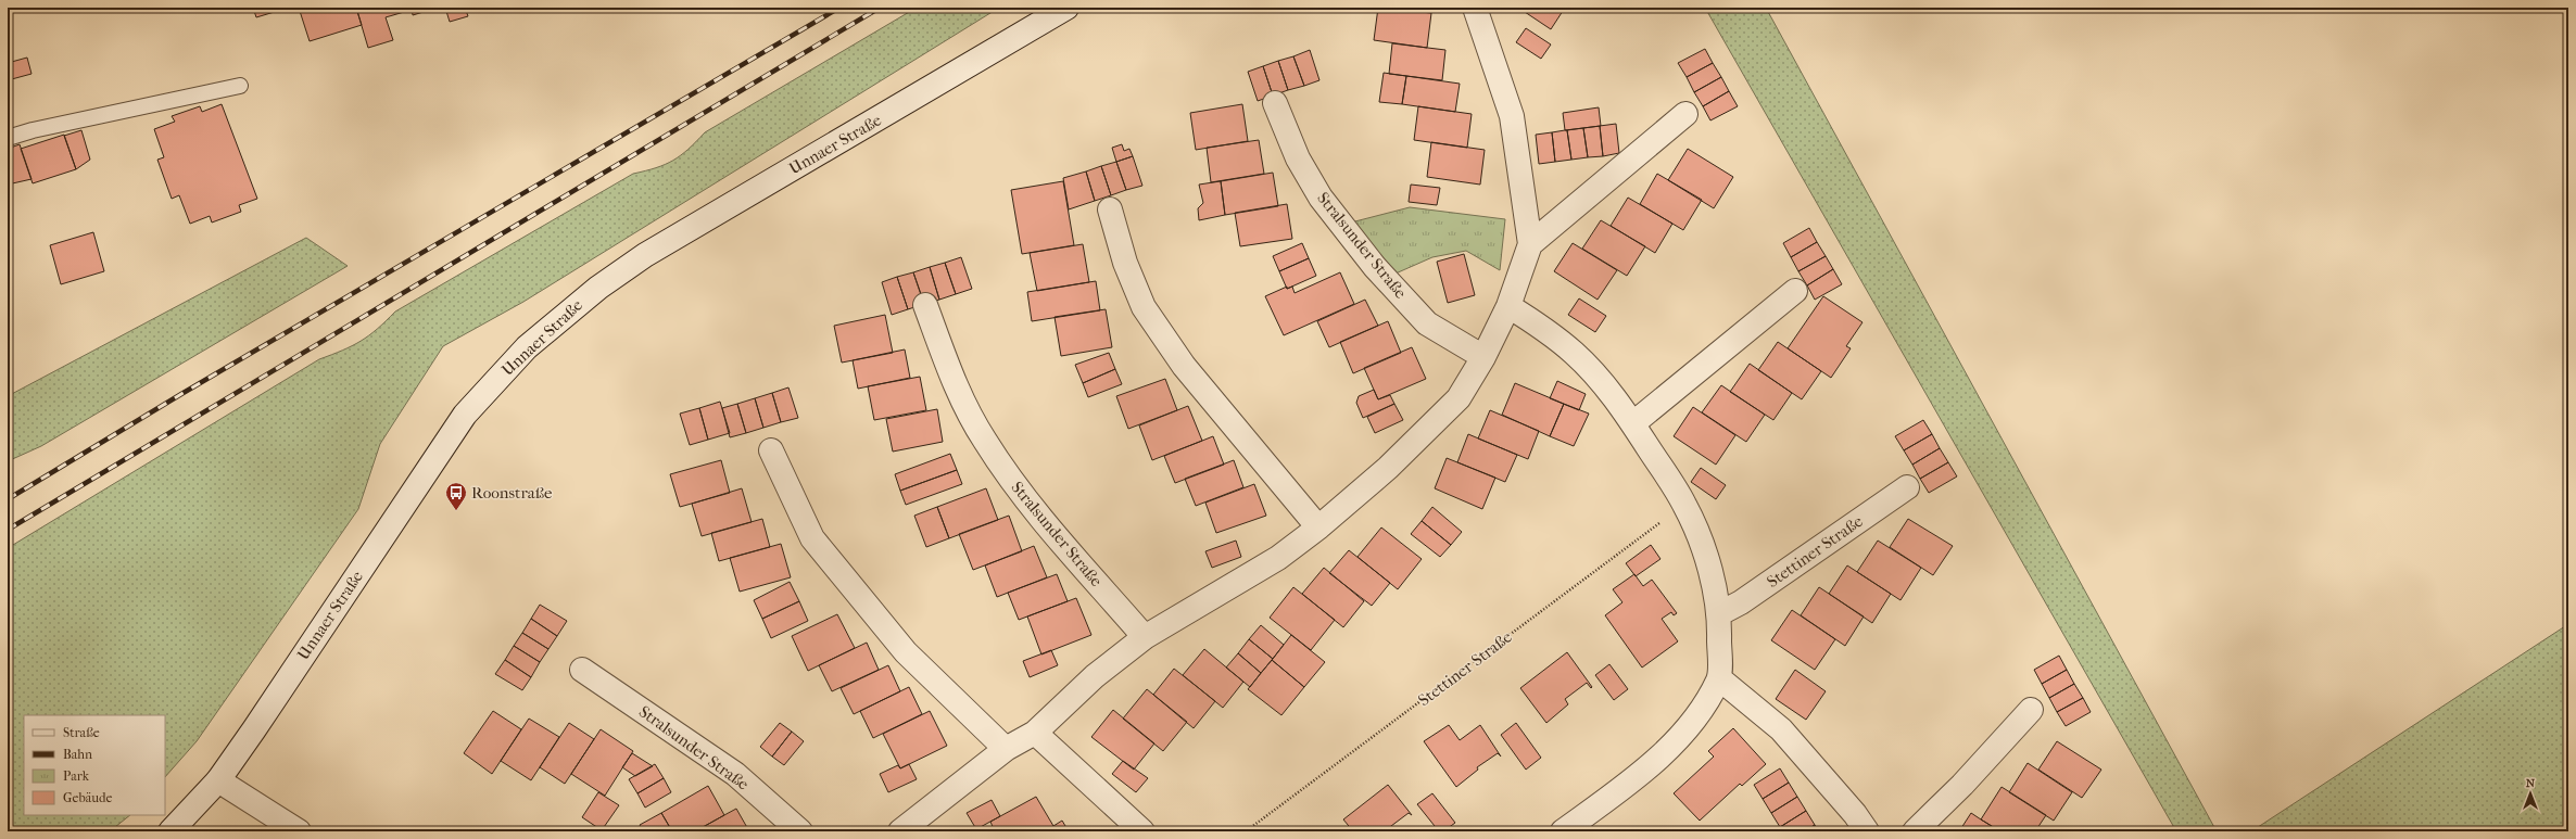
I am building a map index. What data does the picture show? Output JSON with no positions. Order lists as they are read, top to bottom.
{
  "streets": {
    "street": ["Unnaer Straße", "Stralsunder Straße", "Stettiner Straße"]
  },
  "places": {
    "bus stop": ["Roonstraße"]
  },
  "legend": [
    "Straße",
    "Bahn",
    "Park",
    "Gebäude"
  ],
  "north": "top"
}
